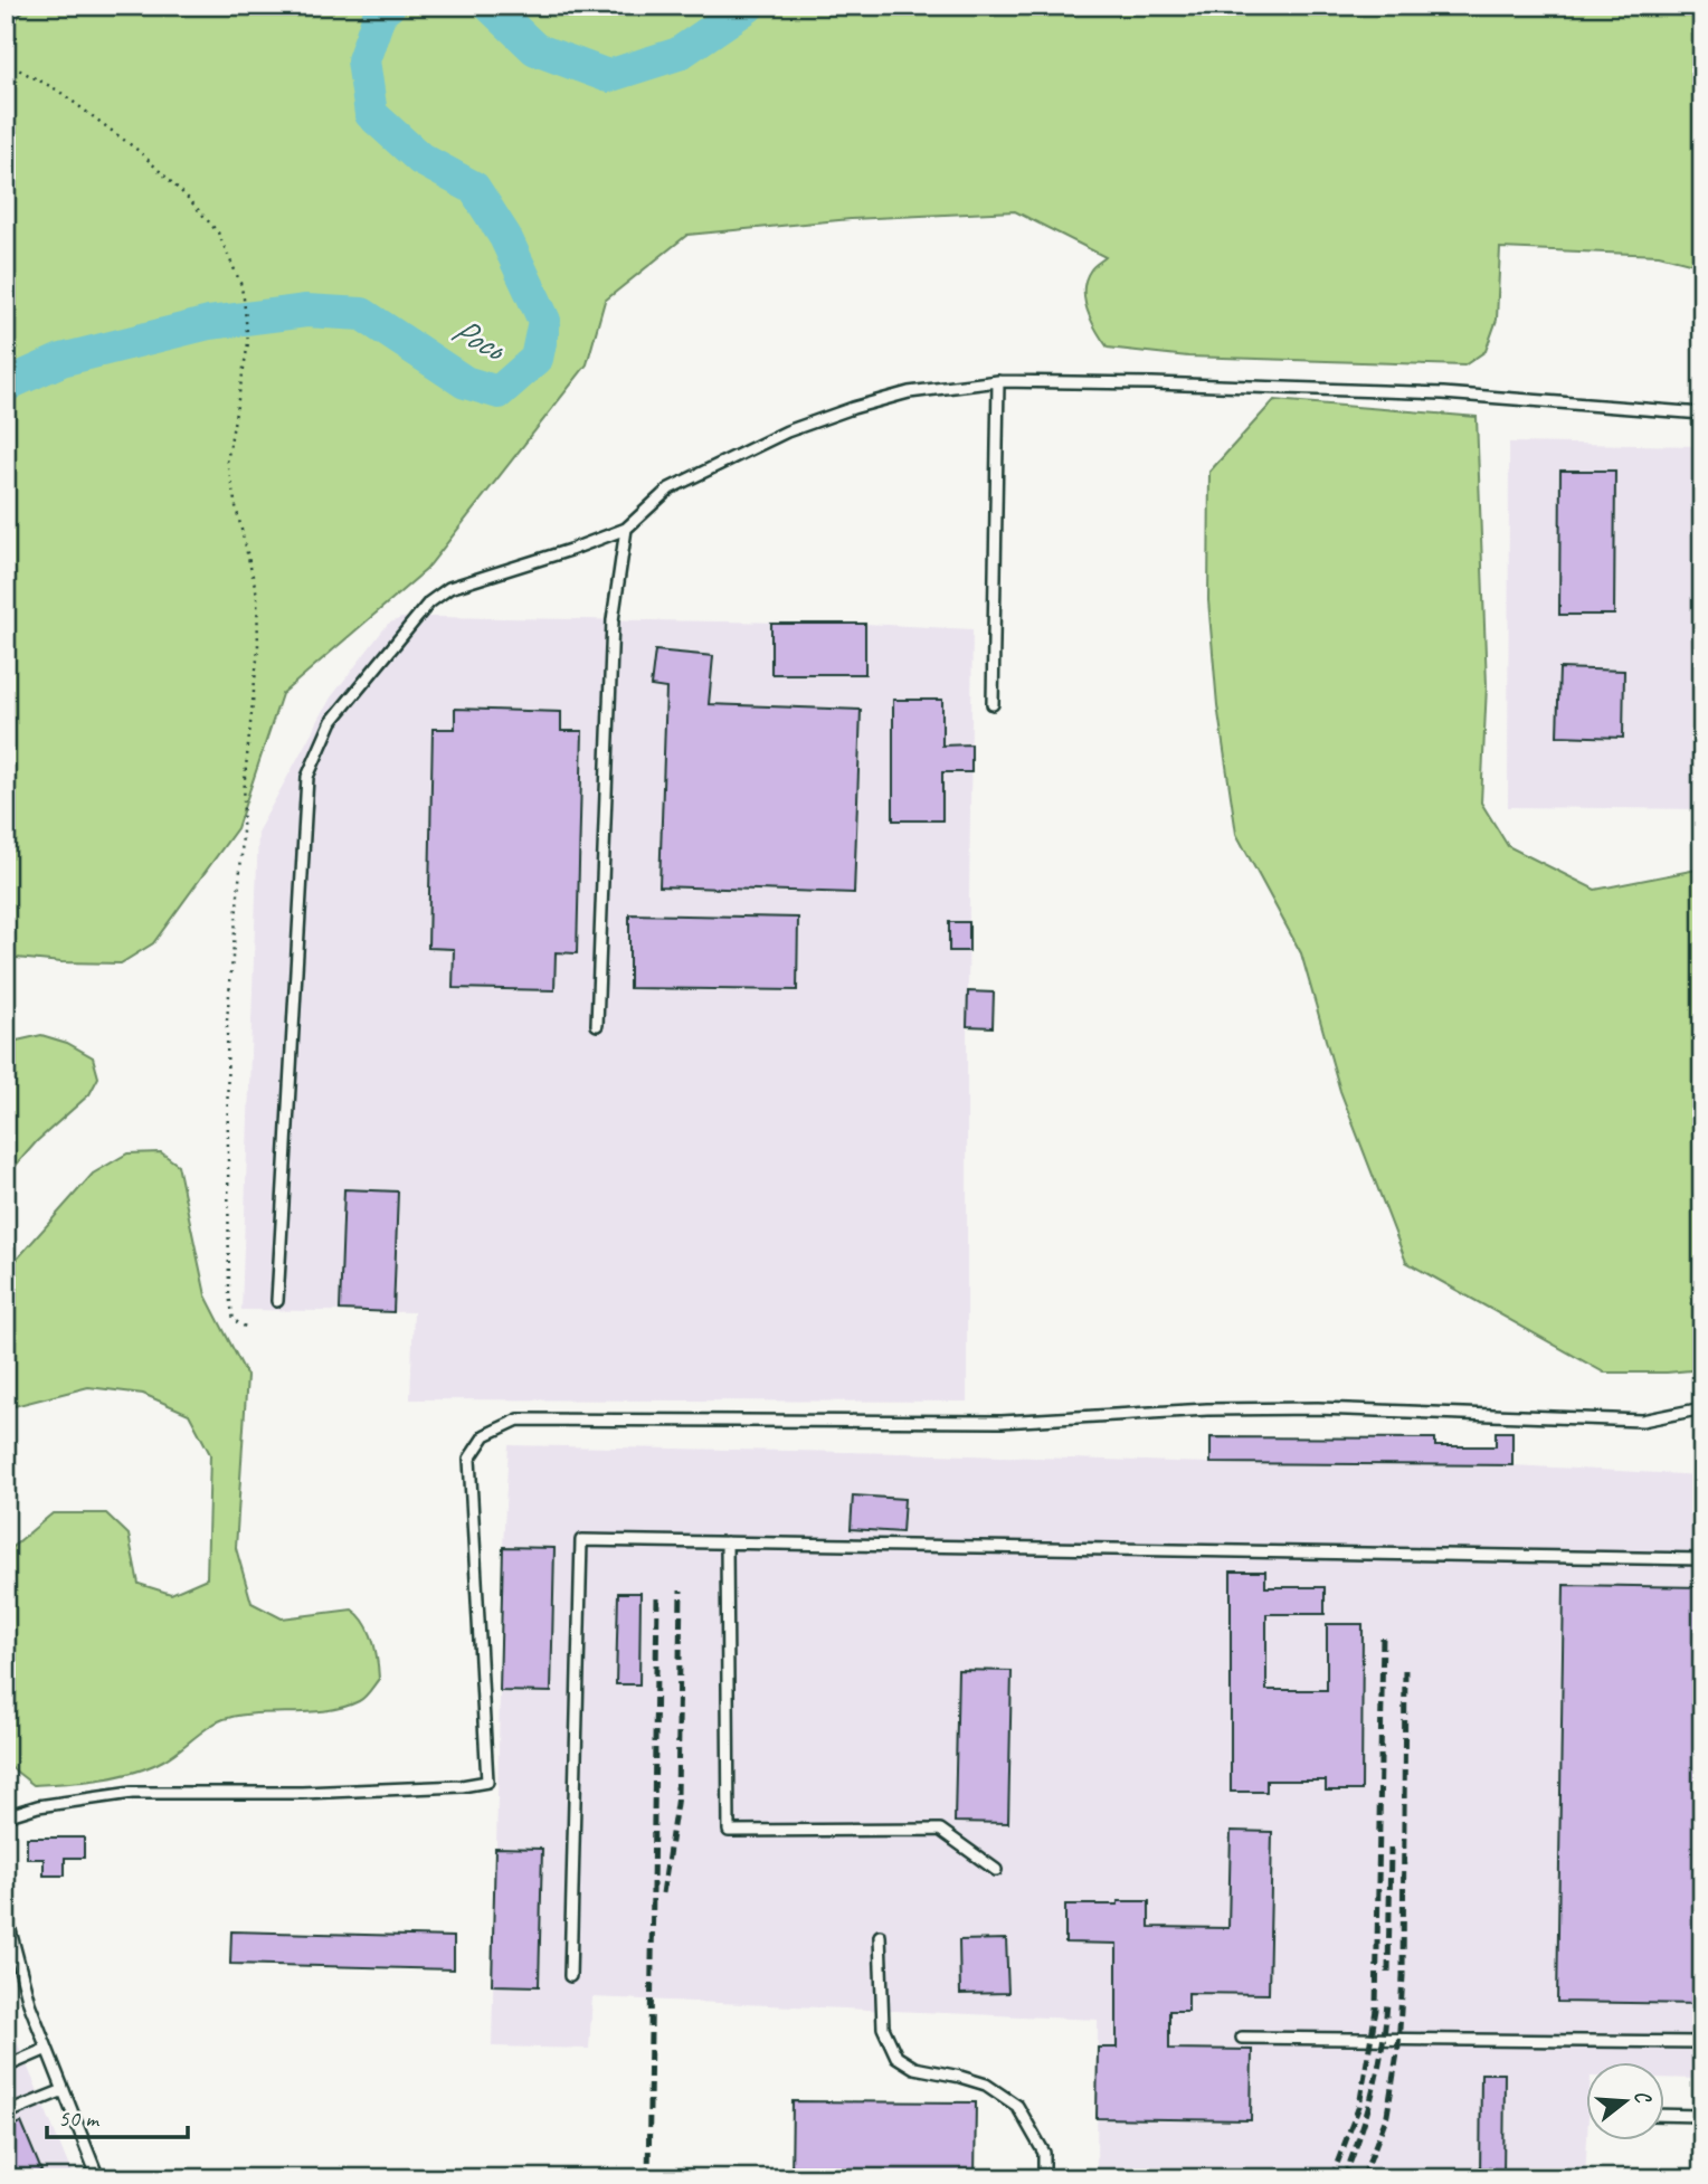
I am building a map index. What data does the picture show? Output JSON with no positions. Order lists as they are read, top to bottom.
{
  "water": ["Рось"],
  "scale_bar": "50 m",
  "north": "right"
}
